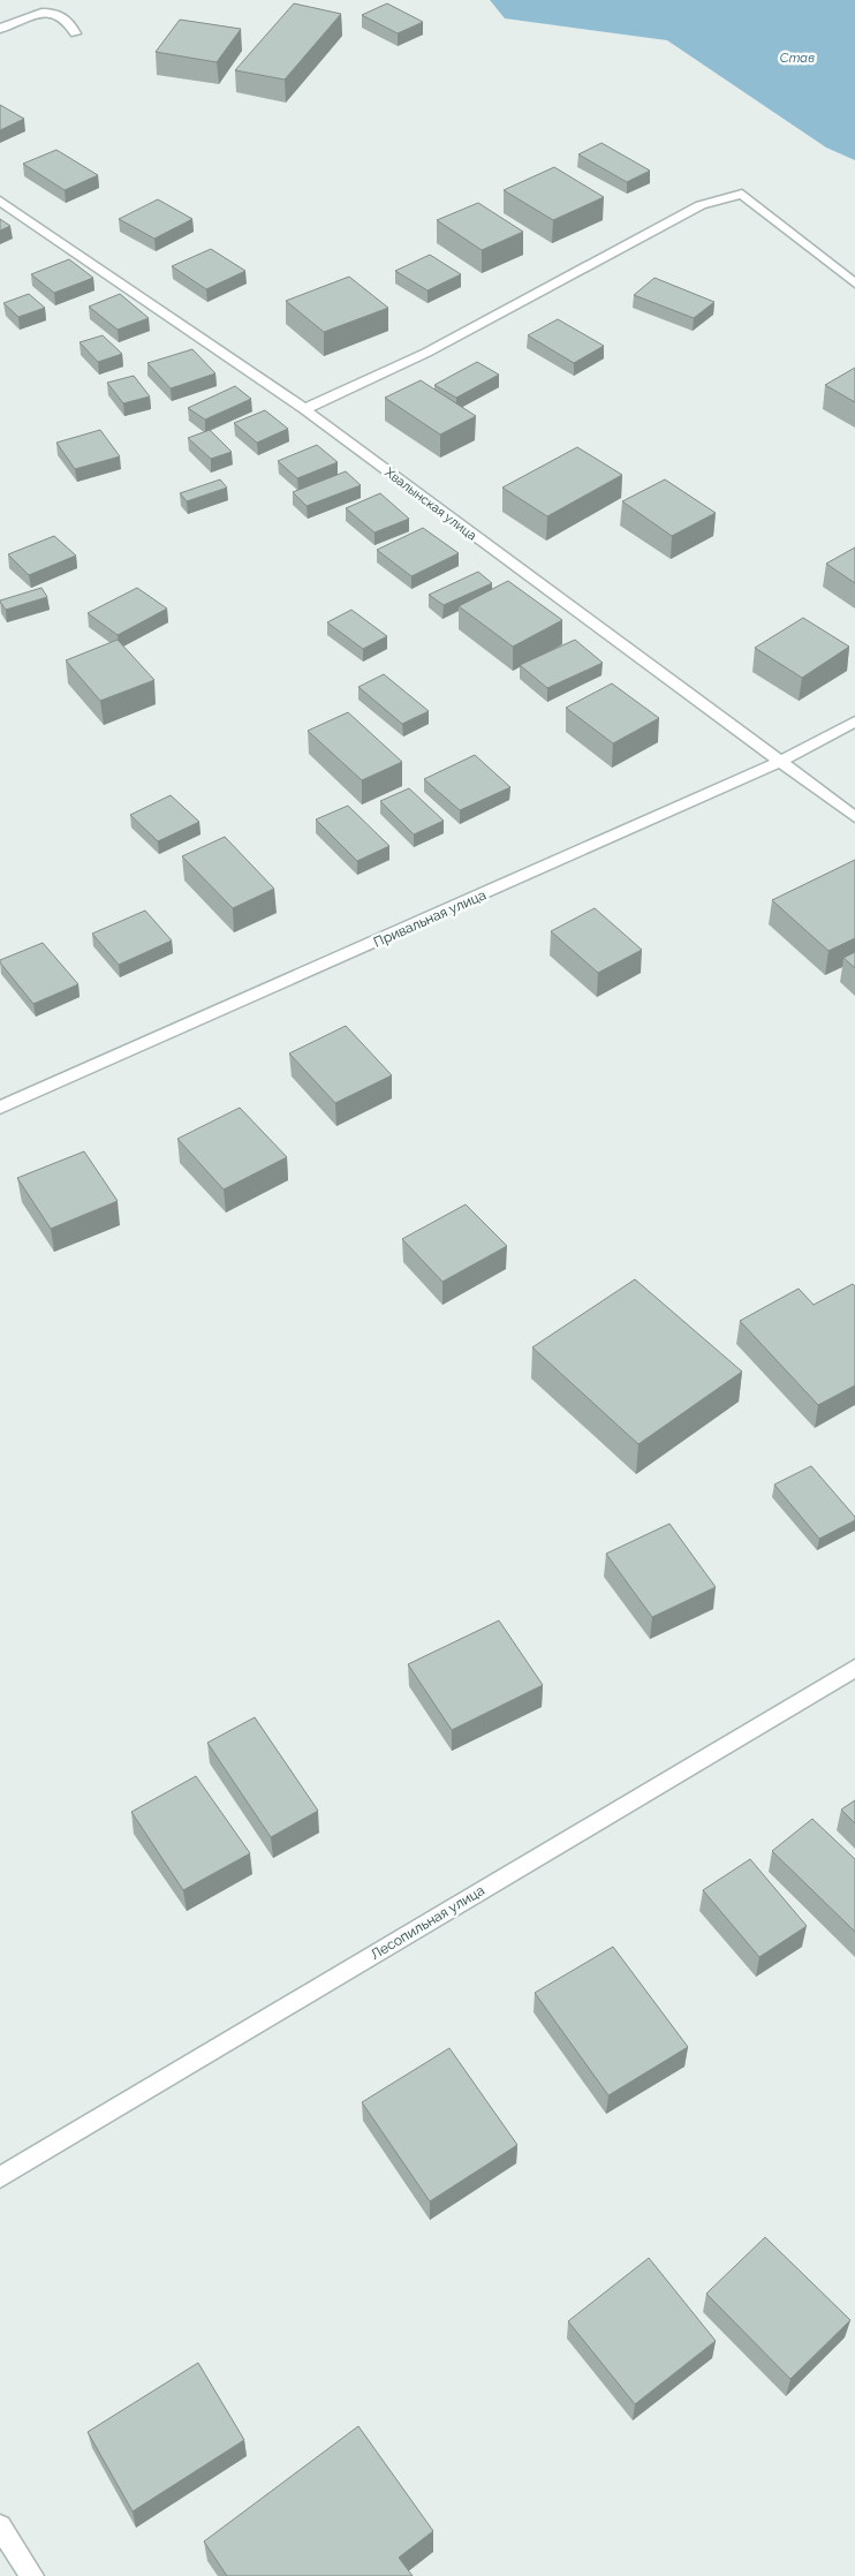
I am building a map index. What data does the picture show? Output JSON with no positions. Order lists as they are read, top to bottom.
{
  "streets": {
    "street": ["Хвалынская улица", "Привальная улица", "Лесопильная улица"]
  },
  "crossings": [
    ["Хвалынская улица", "Привальная улица"]
  ],
  "water": ["Став"]
}
